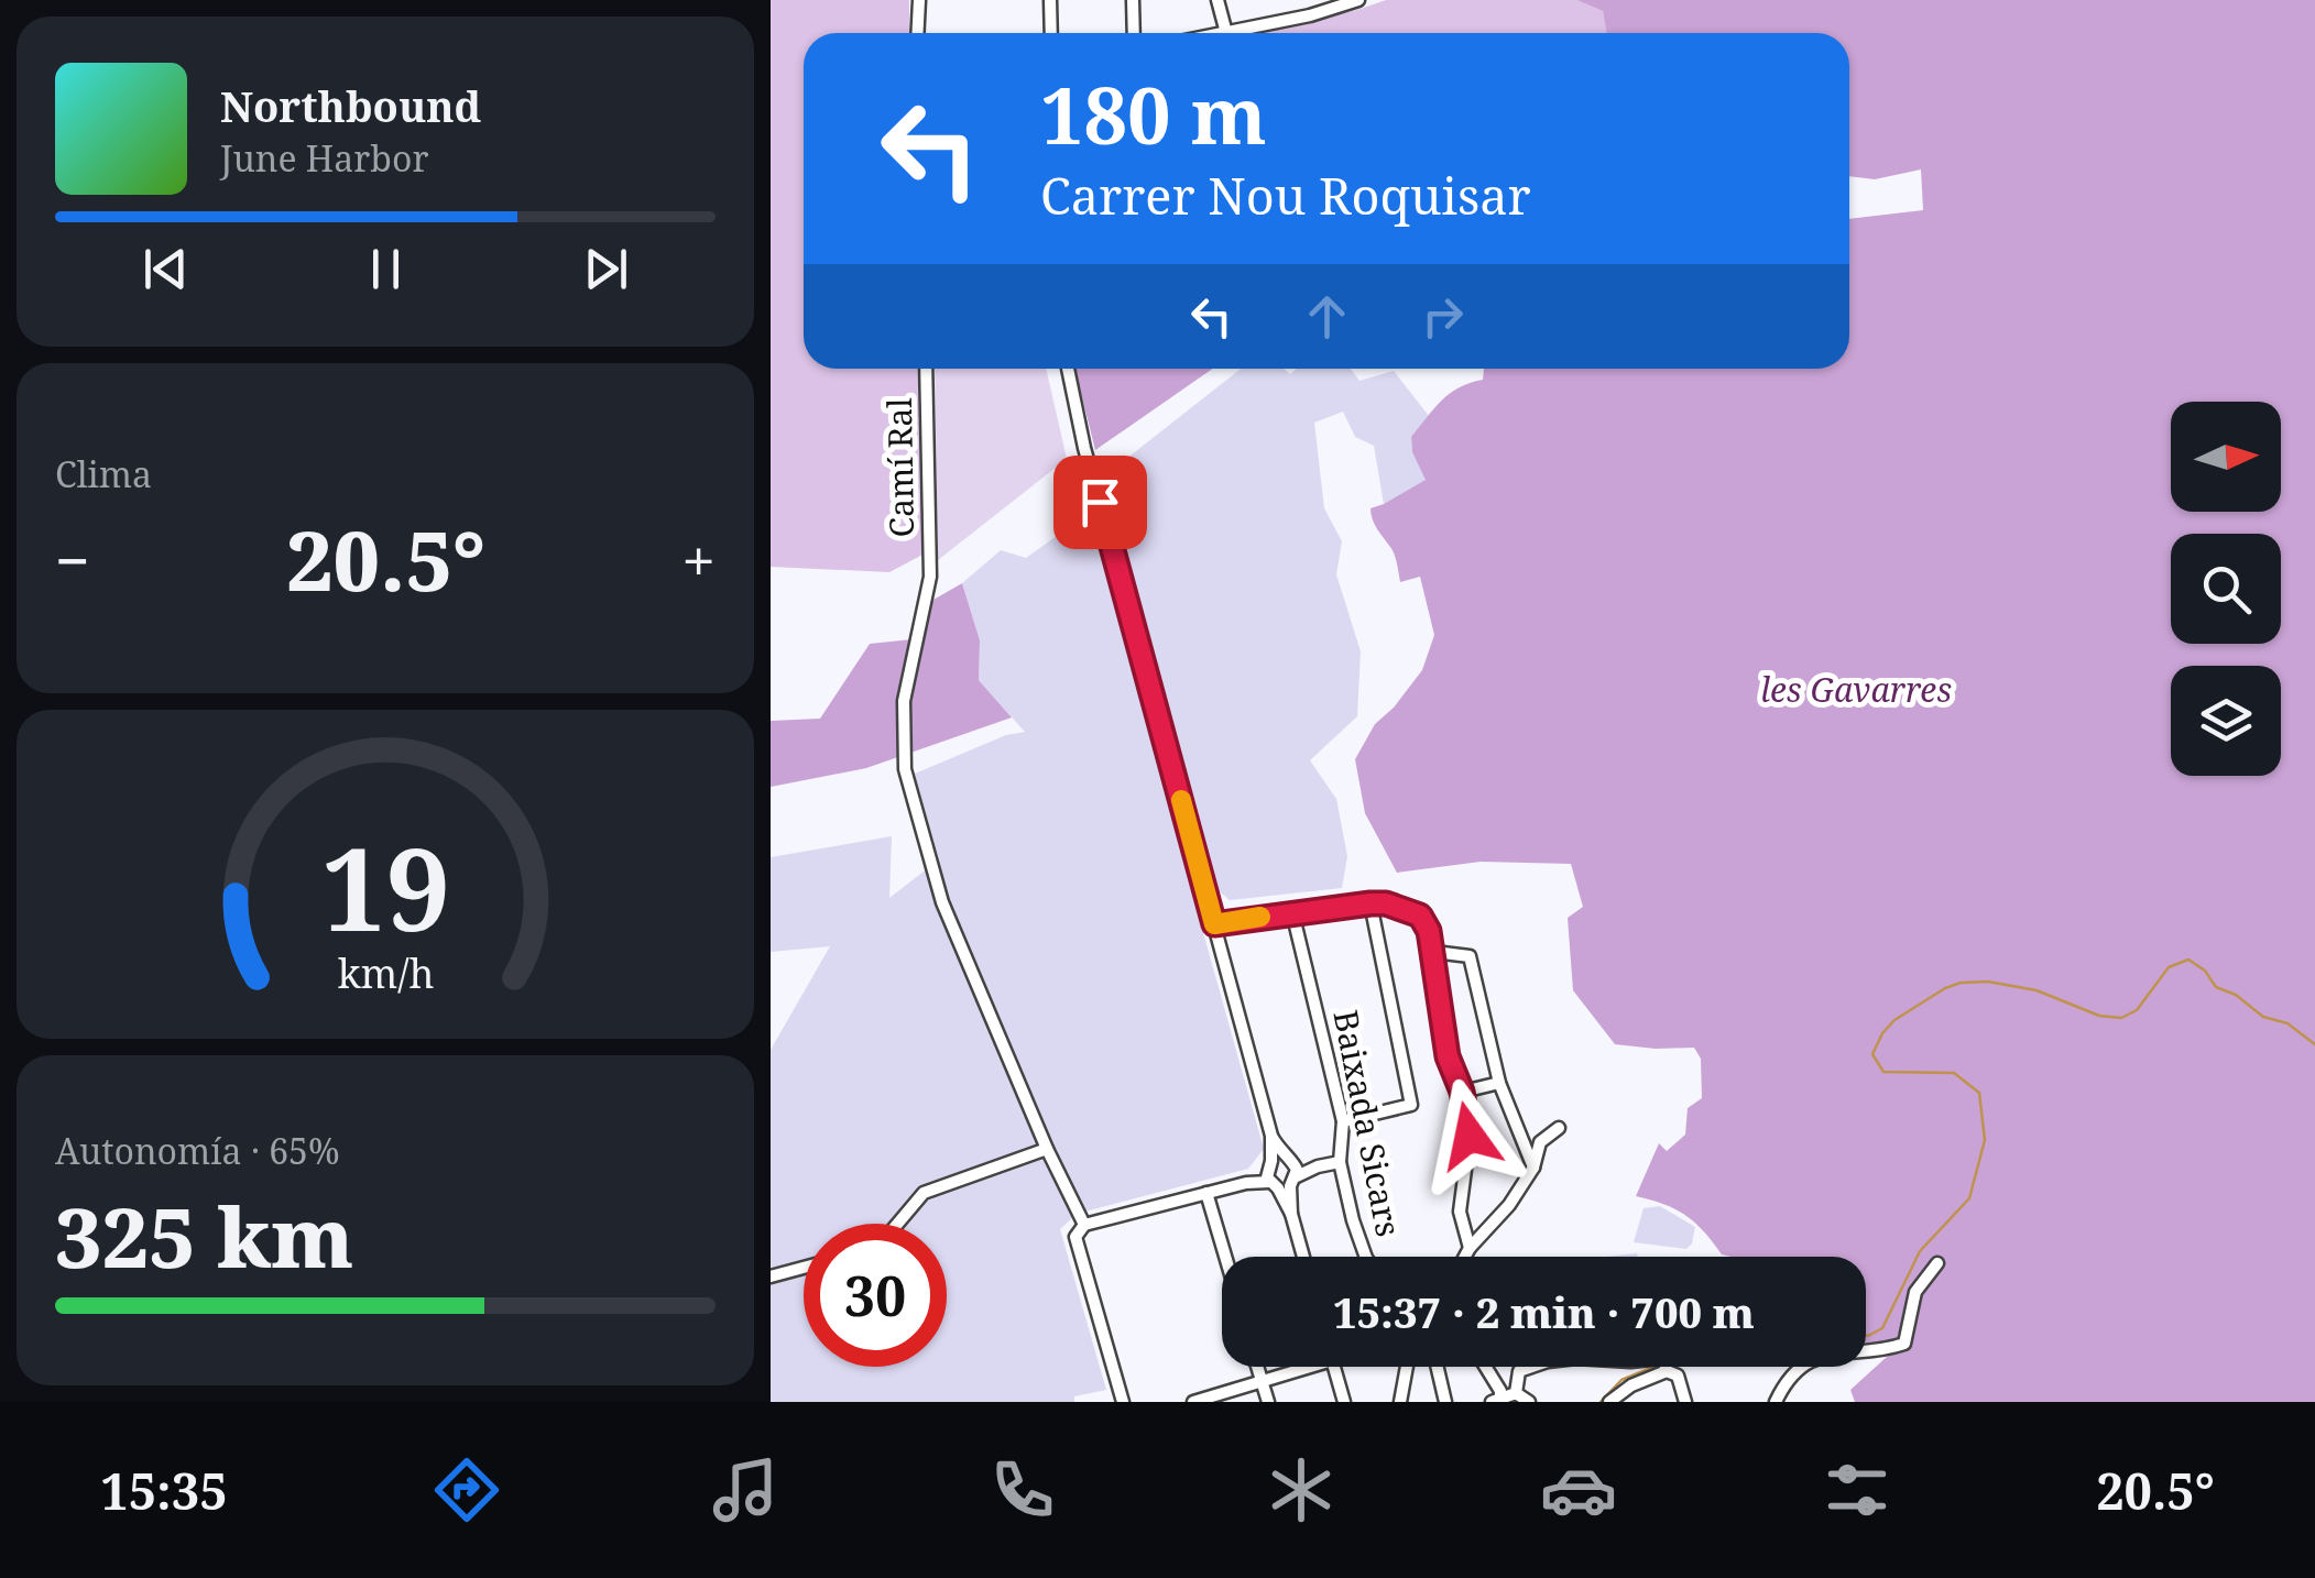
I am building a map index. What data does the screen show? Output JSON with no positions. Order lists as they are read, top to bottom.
{
  "streets": {
    "street": ["Camí Ral", "Baixada Sicars"]
  },
  "parks": ["les Gavarres"],
  "north": "right",
  "page": {
    "turn": ["180 m", "Carrer Nou Roquisar"],
    "song": ["Northbound", "June Harbor"],
    "tile": [
      "Clima",
      ["Autonomía · 65%", "325 km"]
    ],
    "heat": ["−", "20.5°", "+"],
    "limit": "30",
    "trip": "15:37 · 2 min · 700 m",
    "tabs": ["15:35", "20.5°"],
    "gauge": ["19", "km/h"]
  }
}
